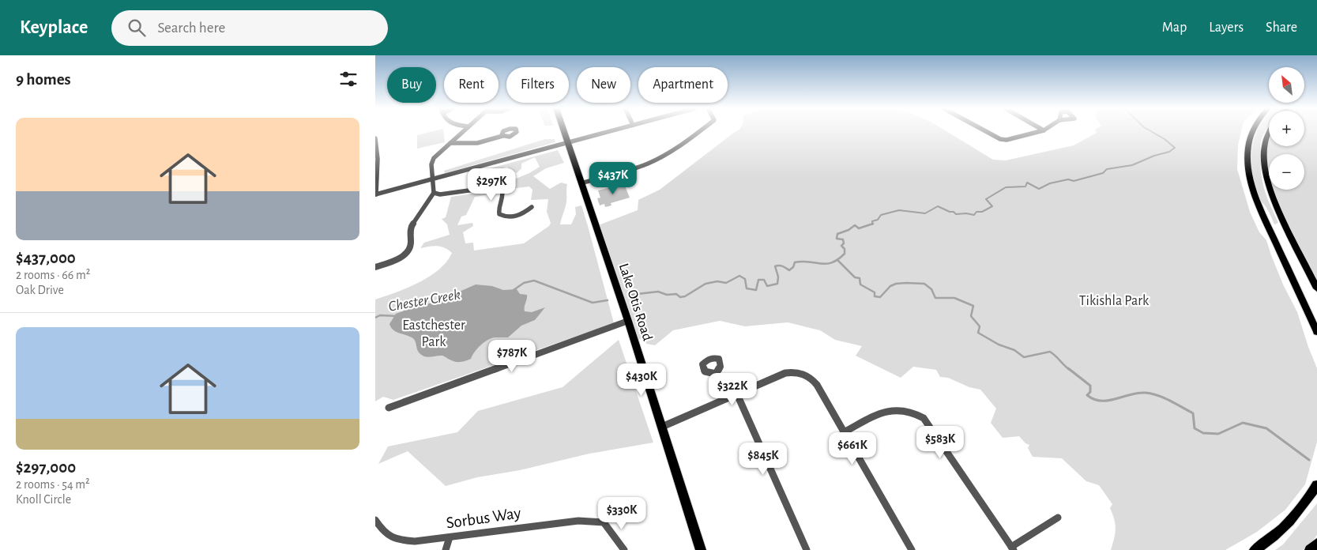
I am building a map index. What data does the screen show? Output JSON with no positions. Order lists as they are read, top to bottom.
{
  "streets": {
    "main road": ["Lake Otis Road"],
    "street": ["Sorbus Way"]
  },
  "water": ["Chester Creek"],
  "parks": ["Tikishla Park", "Eastchester Park"],
  "north": "top left",
  "page": {
    "header": "Keyplace",
    "search": "Search here",
    "nav": ["Map", "Layers", "Share"],
    "heading": "9 homes",
    "map_buttons": ["+", "−"],
    "chip": [
      "Buy",
      "Rent",
      "Filters",
      "New",
      "Apartment"
    ],
    "list": [
      {
        "name": "$437,000",
        "note": "2 rooms · 66 m² · Oak Drive"
      },
      {
        "name": "$297,000",
        "note": "2 rooms · 54 m² · Knoll Circle"
      }
    ],
    "price": [
      "$437K",
      "$297K",
      "$787K",
      "$430K",
      "$322K",
      "$583K",
      "$661K",
      "$845K",
      "$330K"
    ]
  }
}
